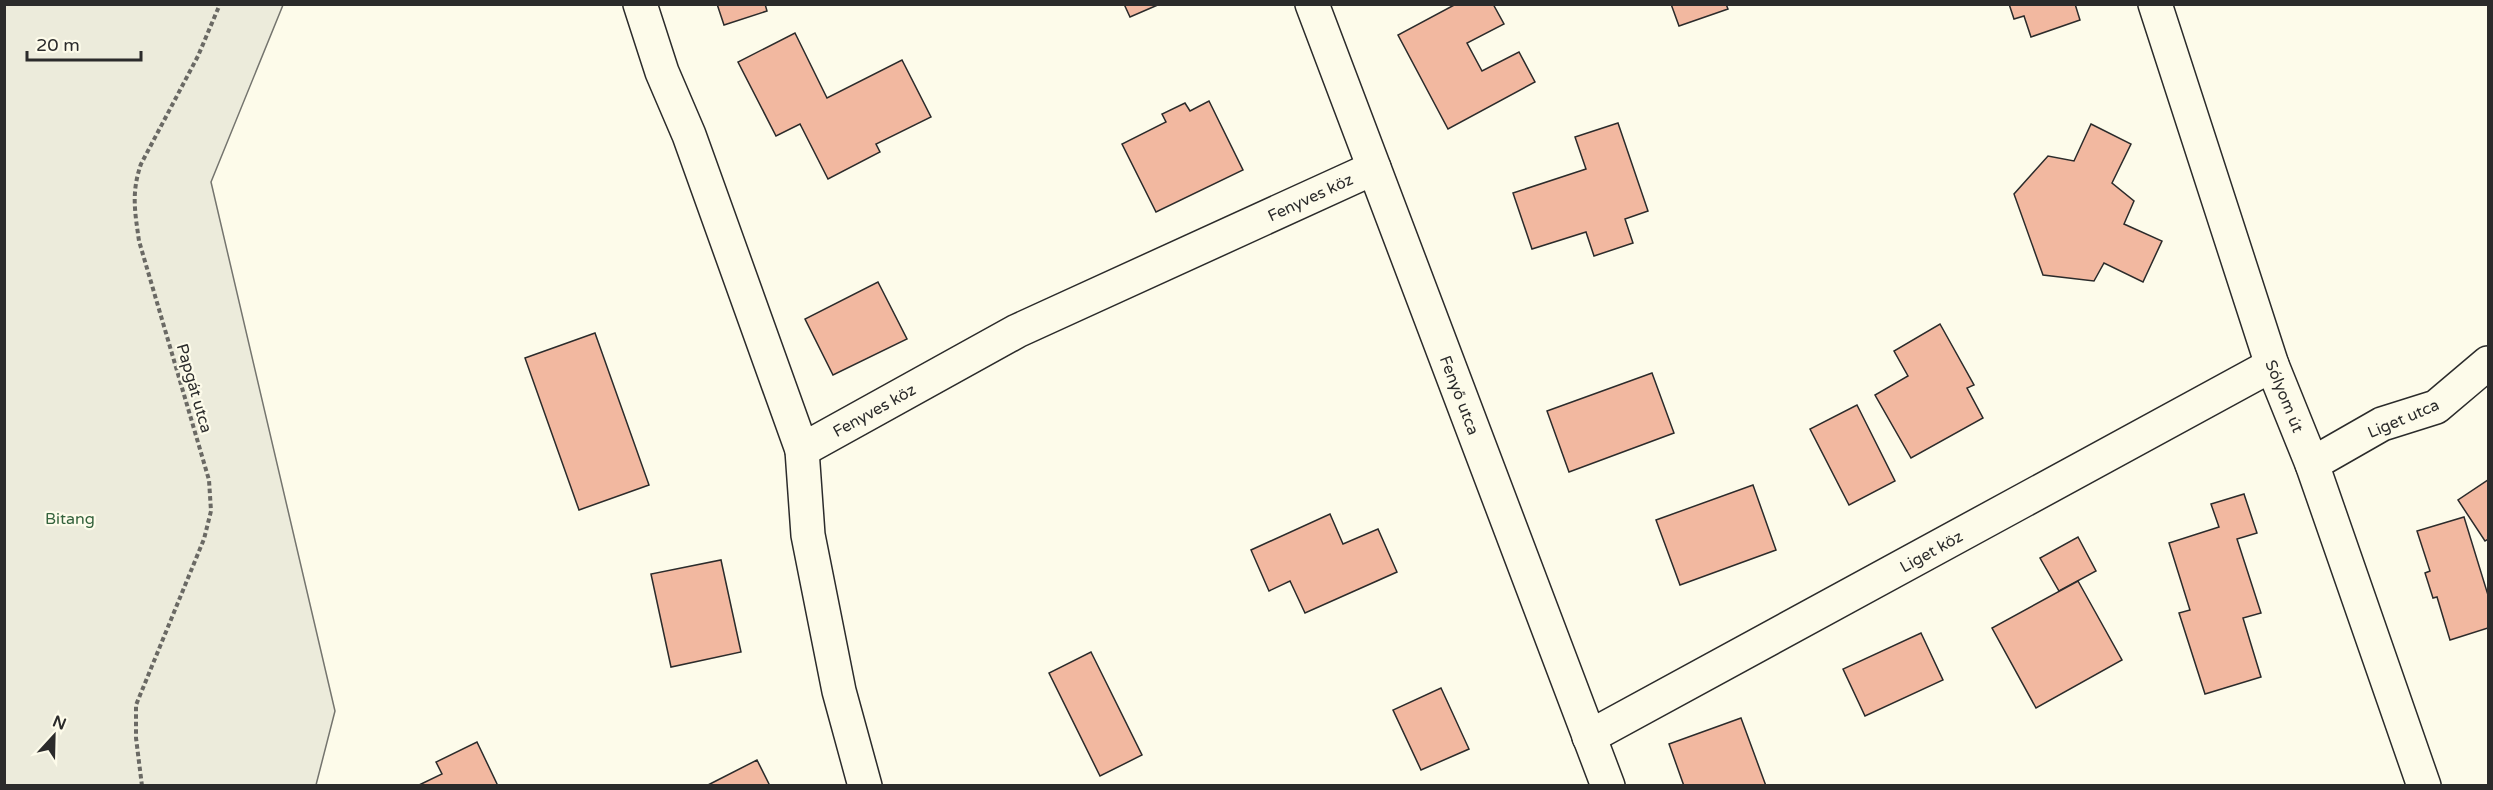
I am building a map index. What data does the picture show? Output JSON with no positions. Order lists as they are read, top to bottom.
{
  "streets": {
    "street": [
      "Fenyves köz",
      "Fenyő utca",
      "Sólyom út",
      "Liget utca",
      "Liget köz"
    ],
    "path": ["Papgát utca"]
  },
  "crossings": [
    ["Fenyves köz", "Fenyő utca"],
    ["Fenyő utca", "Liget köz"],
    ["Sólyom út", "Liget utca"],
    ["Sólyom út", "Liget köz"]
  ],
  "parks": ["Bitang"],
  "scale_bar": "20 m",
  "north": "top"
}
